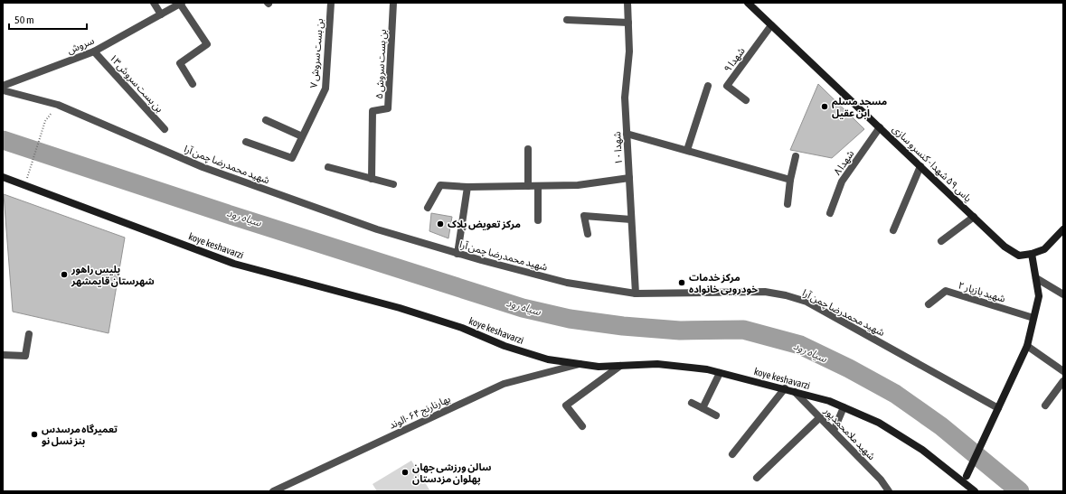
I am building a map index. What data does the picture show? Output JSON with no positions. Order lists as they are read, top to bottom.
{
  "streets": {
    "street": [
      "سروش",
      "بن بست سروش ۷",
      "شهدا ۹",
      "بن بست سروش ۵",
      "بن بست سروش۱۳",
      "شهدا ۱۰",
      "شهدا ۸",
      "یاس ۵۹ شهدا - کنسرو سازی",
      "شهید محمدرضا چمن آرا",
      "koye keshavarzi",
      "شهید بازیار ۲",
      "بهارنارنج ۶۴ -الوند",
      "شهید ملامحمدپور"
    ]
  },
  "crossings": [
    ["سروش", "بن بست سروش۱۳"],
    ["شهدا ۹", "یاس ۵۹ شهدا - کنسرو سازی"],
    ["شهدا ۱۰", "شهید محمدرضا چمن آرا"],
    ["شهدا ۸", "یاس ۵۹ شهدا - کنسرو سازی"],
    ["koye keshavarzi", "بهارنارنج ۶۴ -الوند"],
    ["koye keshavarzi", "شهید ملامحمدپور"]
  ],
  "water": ["سیاه رود"],
  "places": [
    "مسجد مسلم ابن عقیل",
    "مرکز تعویض پلاک",
    "پلیس راهور شهرستان قایمشهر",
    "مرکز خدمات خودرویی خانواده",
    "تعمیرگاه مرسدس بنز نسل نو",
    "سالن ورزشی جهان پهلوان مزدستان"
  ],
  "scale_bar": "50 m"
}
